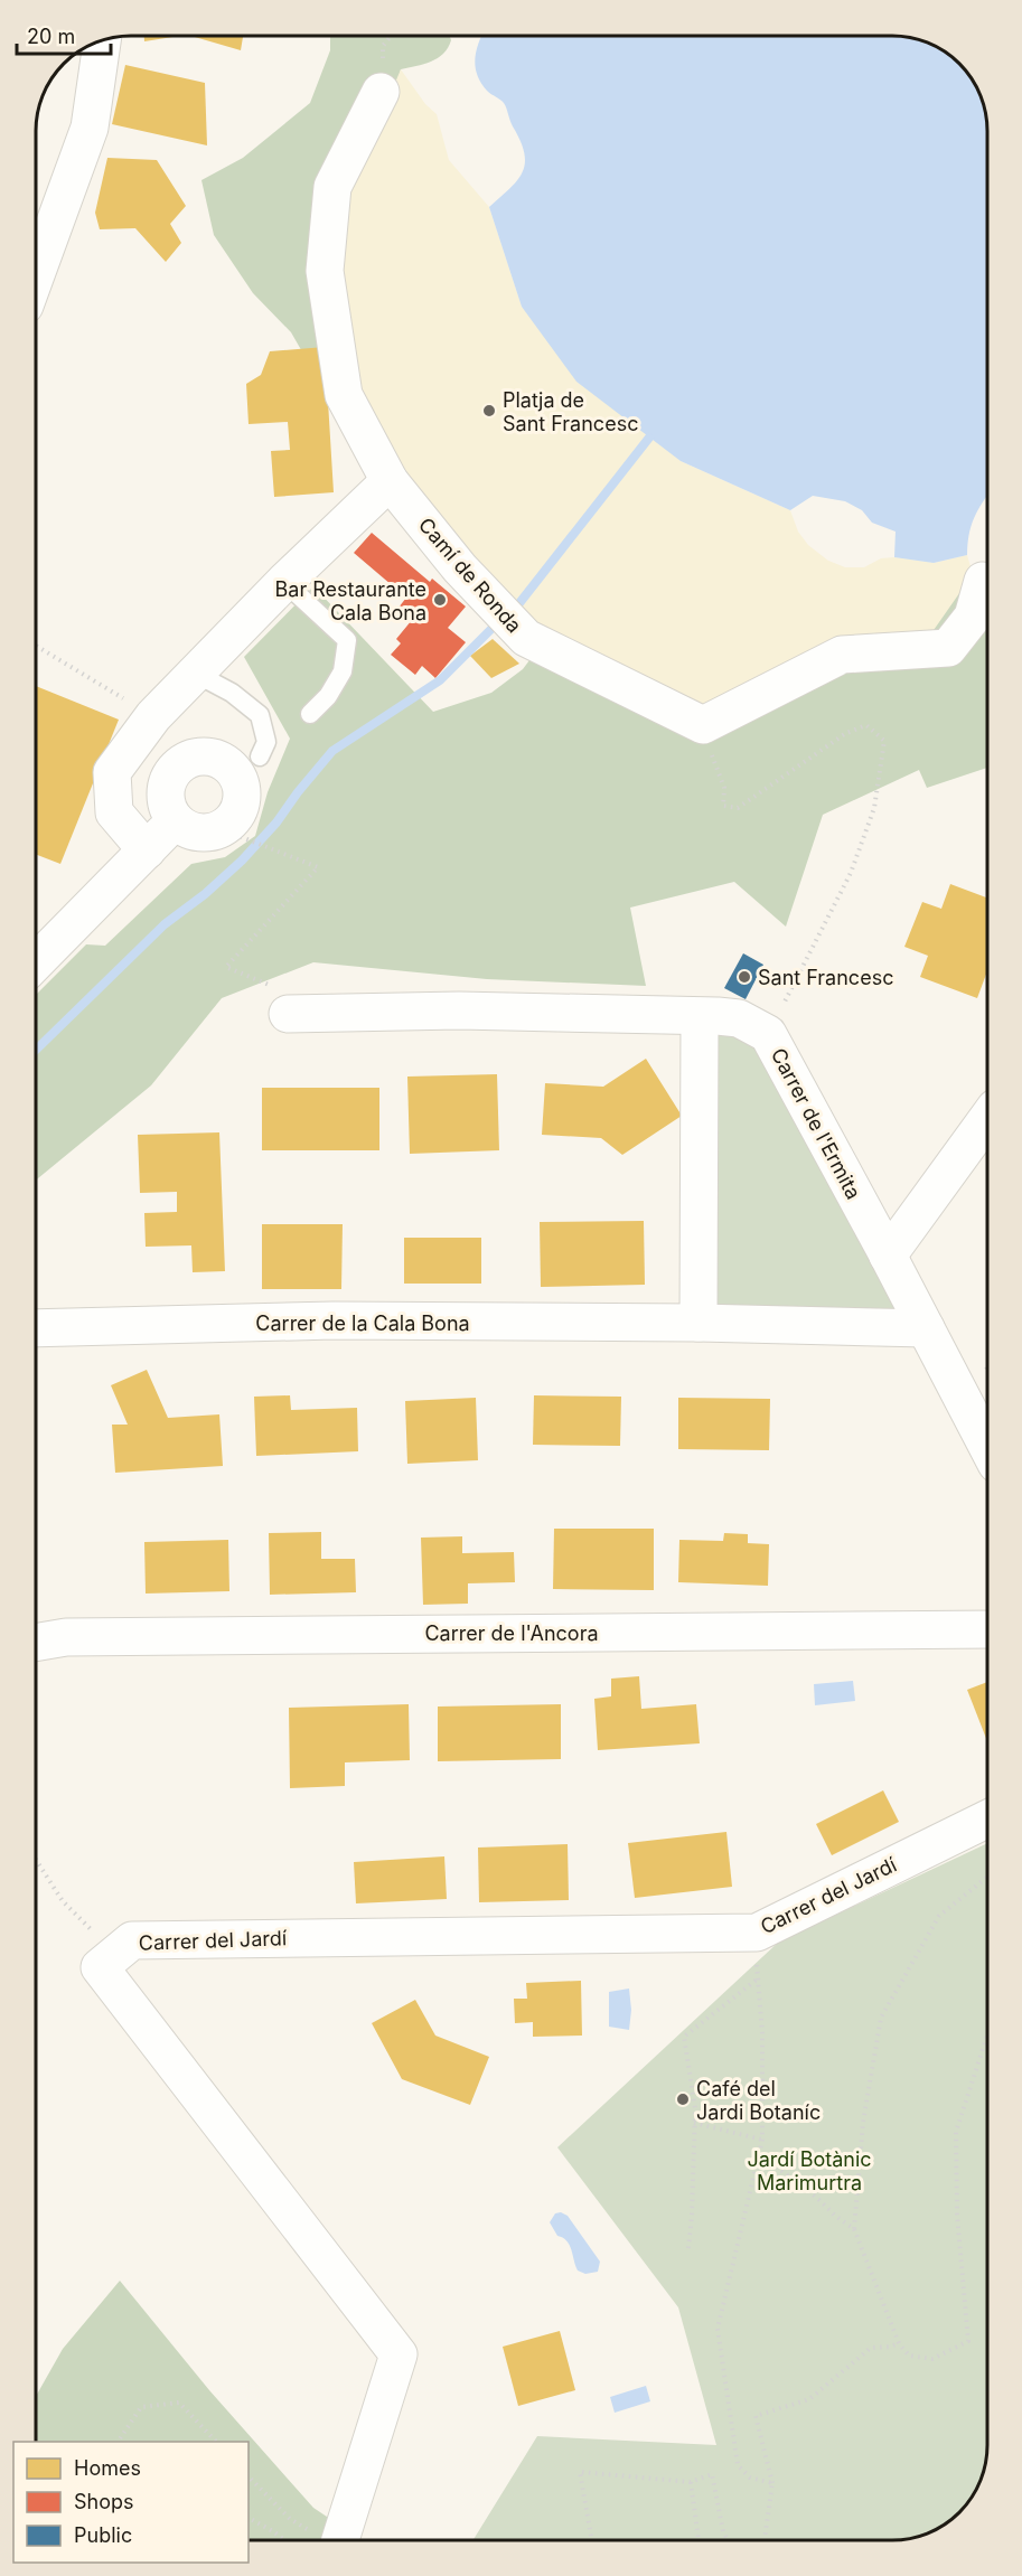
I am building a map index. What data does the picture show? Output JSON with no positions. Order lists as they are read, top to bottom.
{
  "streets": {
    "street": [
      "Camí de Ronda",
      "Carrer de l'Ermita",
      "Carrer de la Cala Bona",
      "Carrer de l'Ancora",
      "Carrer del Jardí"
    ]
  },
  "crossings": [
    ["Carrer de l'Ermita", "Carrer de la Cala Bona"]
  ],
  "parks": ["Jardí Botànic Marimurtra"],
  "places": [
    "Platja de Sant Francesc",
    "Bar Restaurante Cala Bona",
    "Sant Francesc",
    "Café del Jardi Botaníc"
  ],
  "legend": ["Homes", "Shops", "Public"],
  "scale_bar": "20 m"
}
